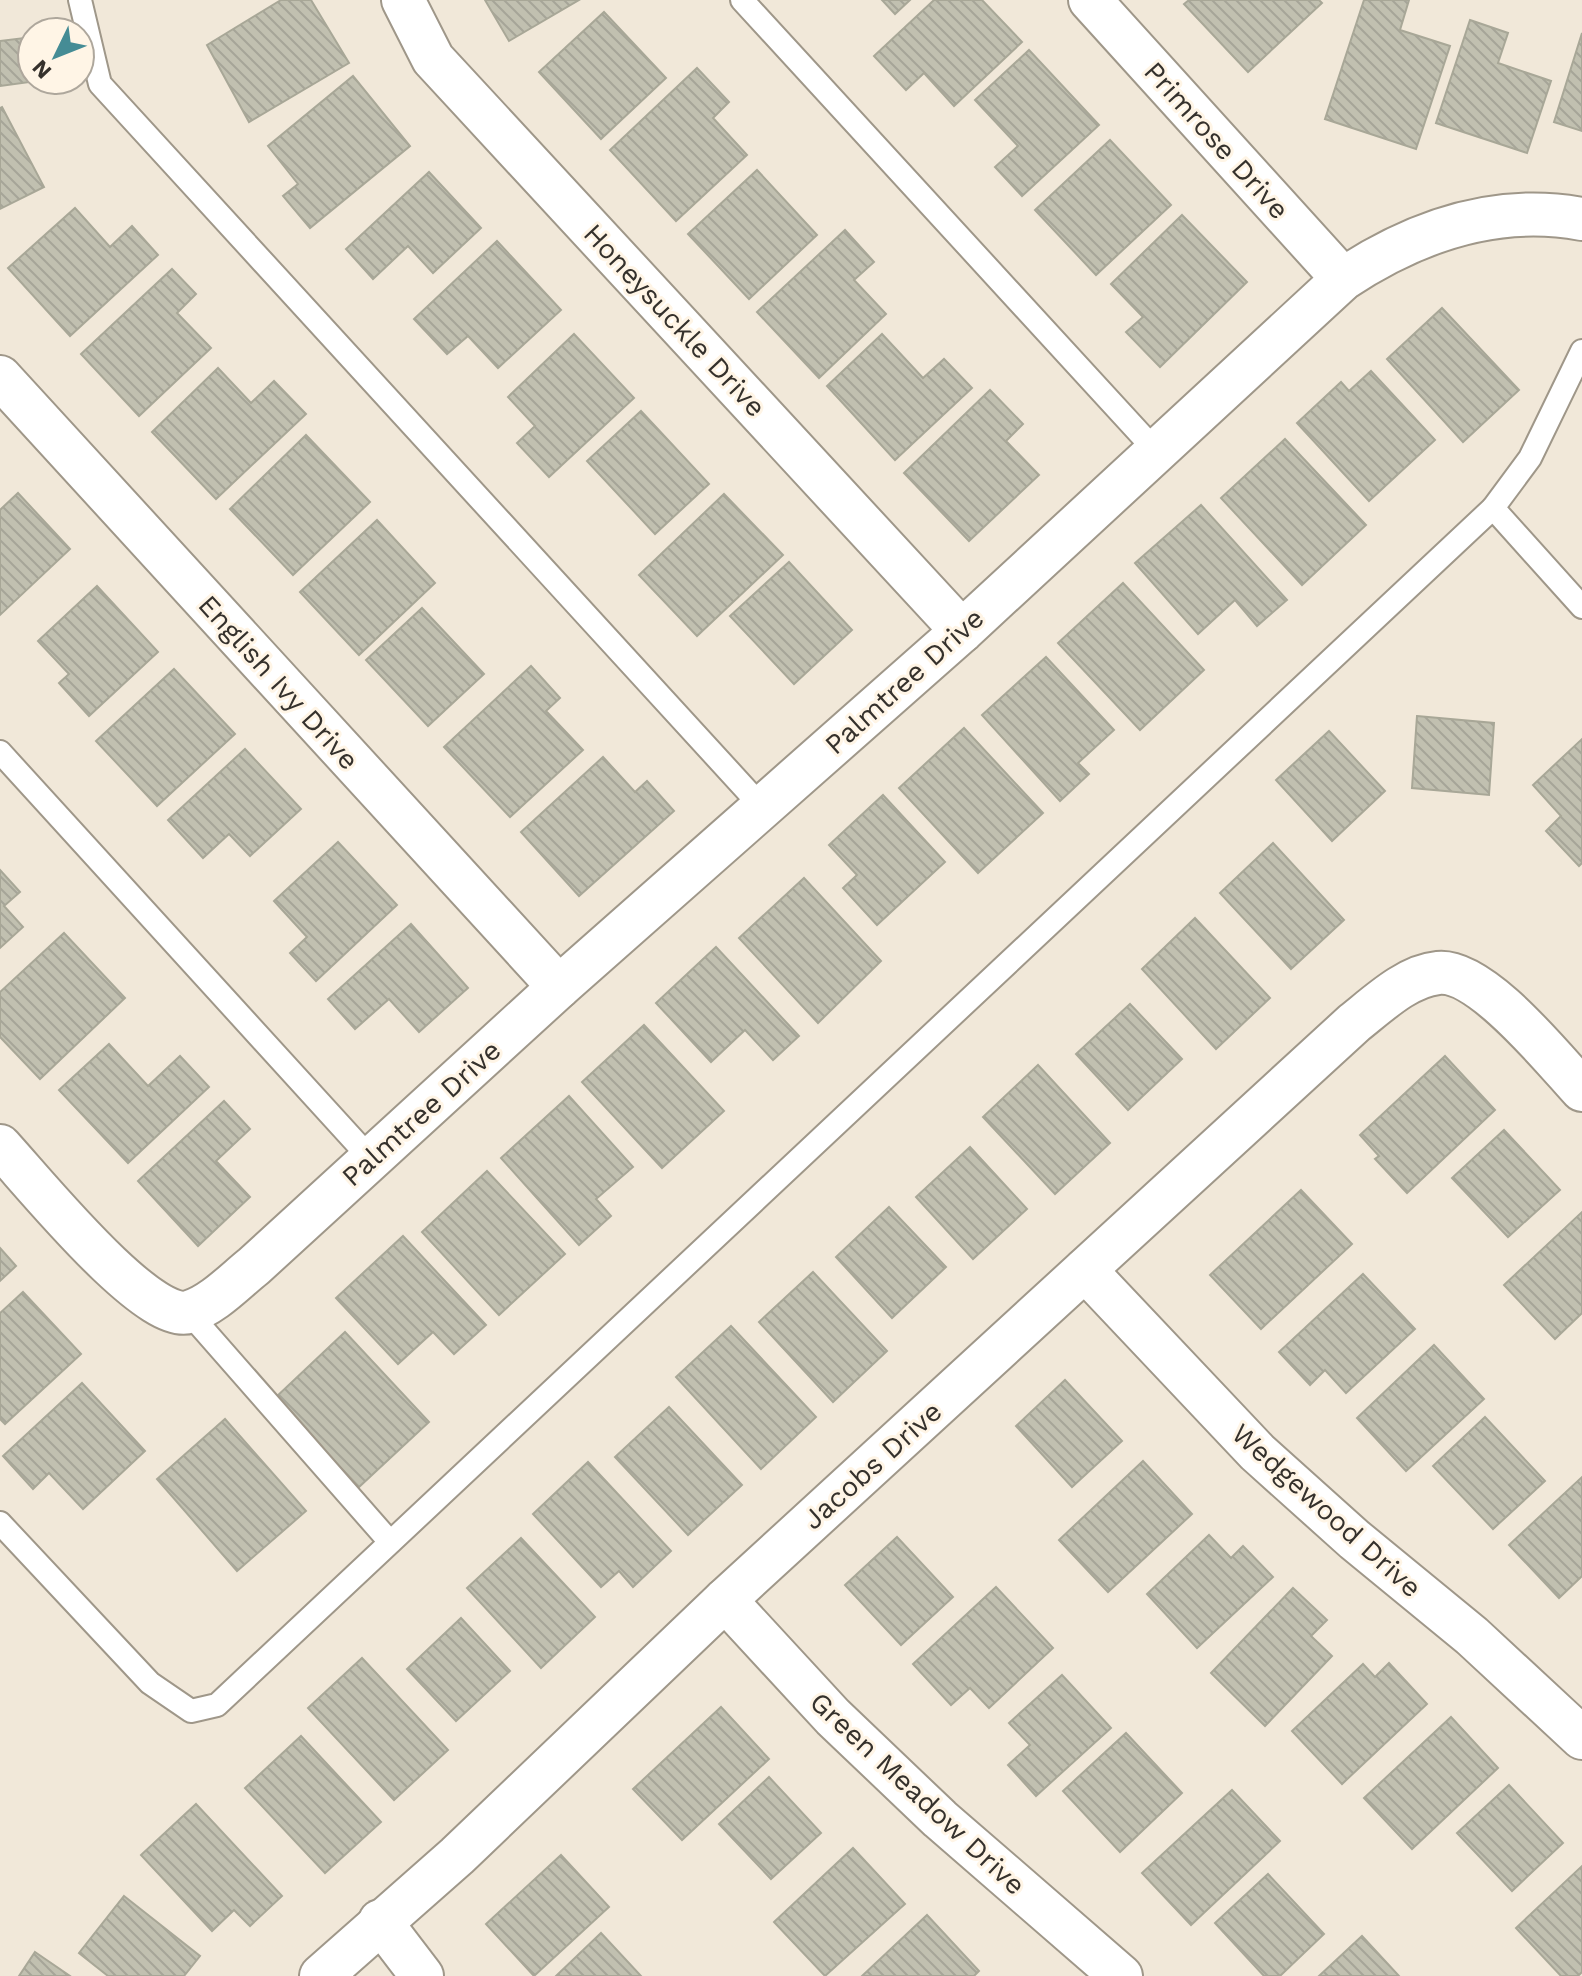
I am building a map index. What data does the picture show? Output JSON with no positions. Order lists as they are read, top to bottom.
{
  "streets": {
    "street": [
      "Primrose Drive",
      "Honeysuckle Drive",
      "Palmtree Drive",
      "English Ivy Drive",
      "Jacobs Drive",
      "Wedgewood Drive",
      "Green Meadow Drive"
    ]
  },
  "crossings": [
    ["Primrose Drive", "Palmtree Drive"],
    ["Honeysuckle Drive", "Palmtree Drive"],
    ["Palmtree Drive", "English Ivy Drive"],
    ["Jacobs Drive", "Wedgewood Drive"],
    ["Jacobs Drive", "Green Meadow Drive"]
  ],
  "north": "bottom left"
}
